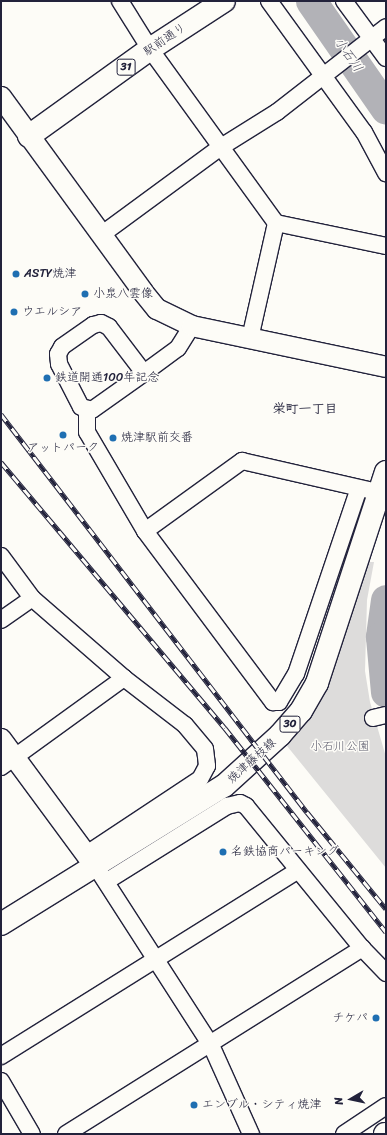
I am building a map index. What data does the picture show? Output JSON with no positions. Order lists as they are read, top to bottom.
{
  "streets": {
    "main road": [
      "駅前通り",
      "31",
      "30",
      "焼津藤枝線"
    ]
  },
  "districts": ["栄町一丁目"],
  "water": ["小石川"],
  "parks": ["小石川公園"],
  "places": [
    "ASTY焼津",
    "小泉八雲像",
    "ウエルシア",
    "鉄道開通100年記念",
    "アットパーク",
    "焼津駅前交番",
    "名鉄協商パーキング",
    "チケパ",
    "エンブル・シティ焼津"
  ],
  "north": "left"
}
